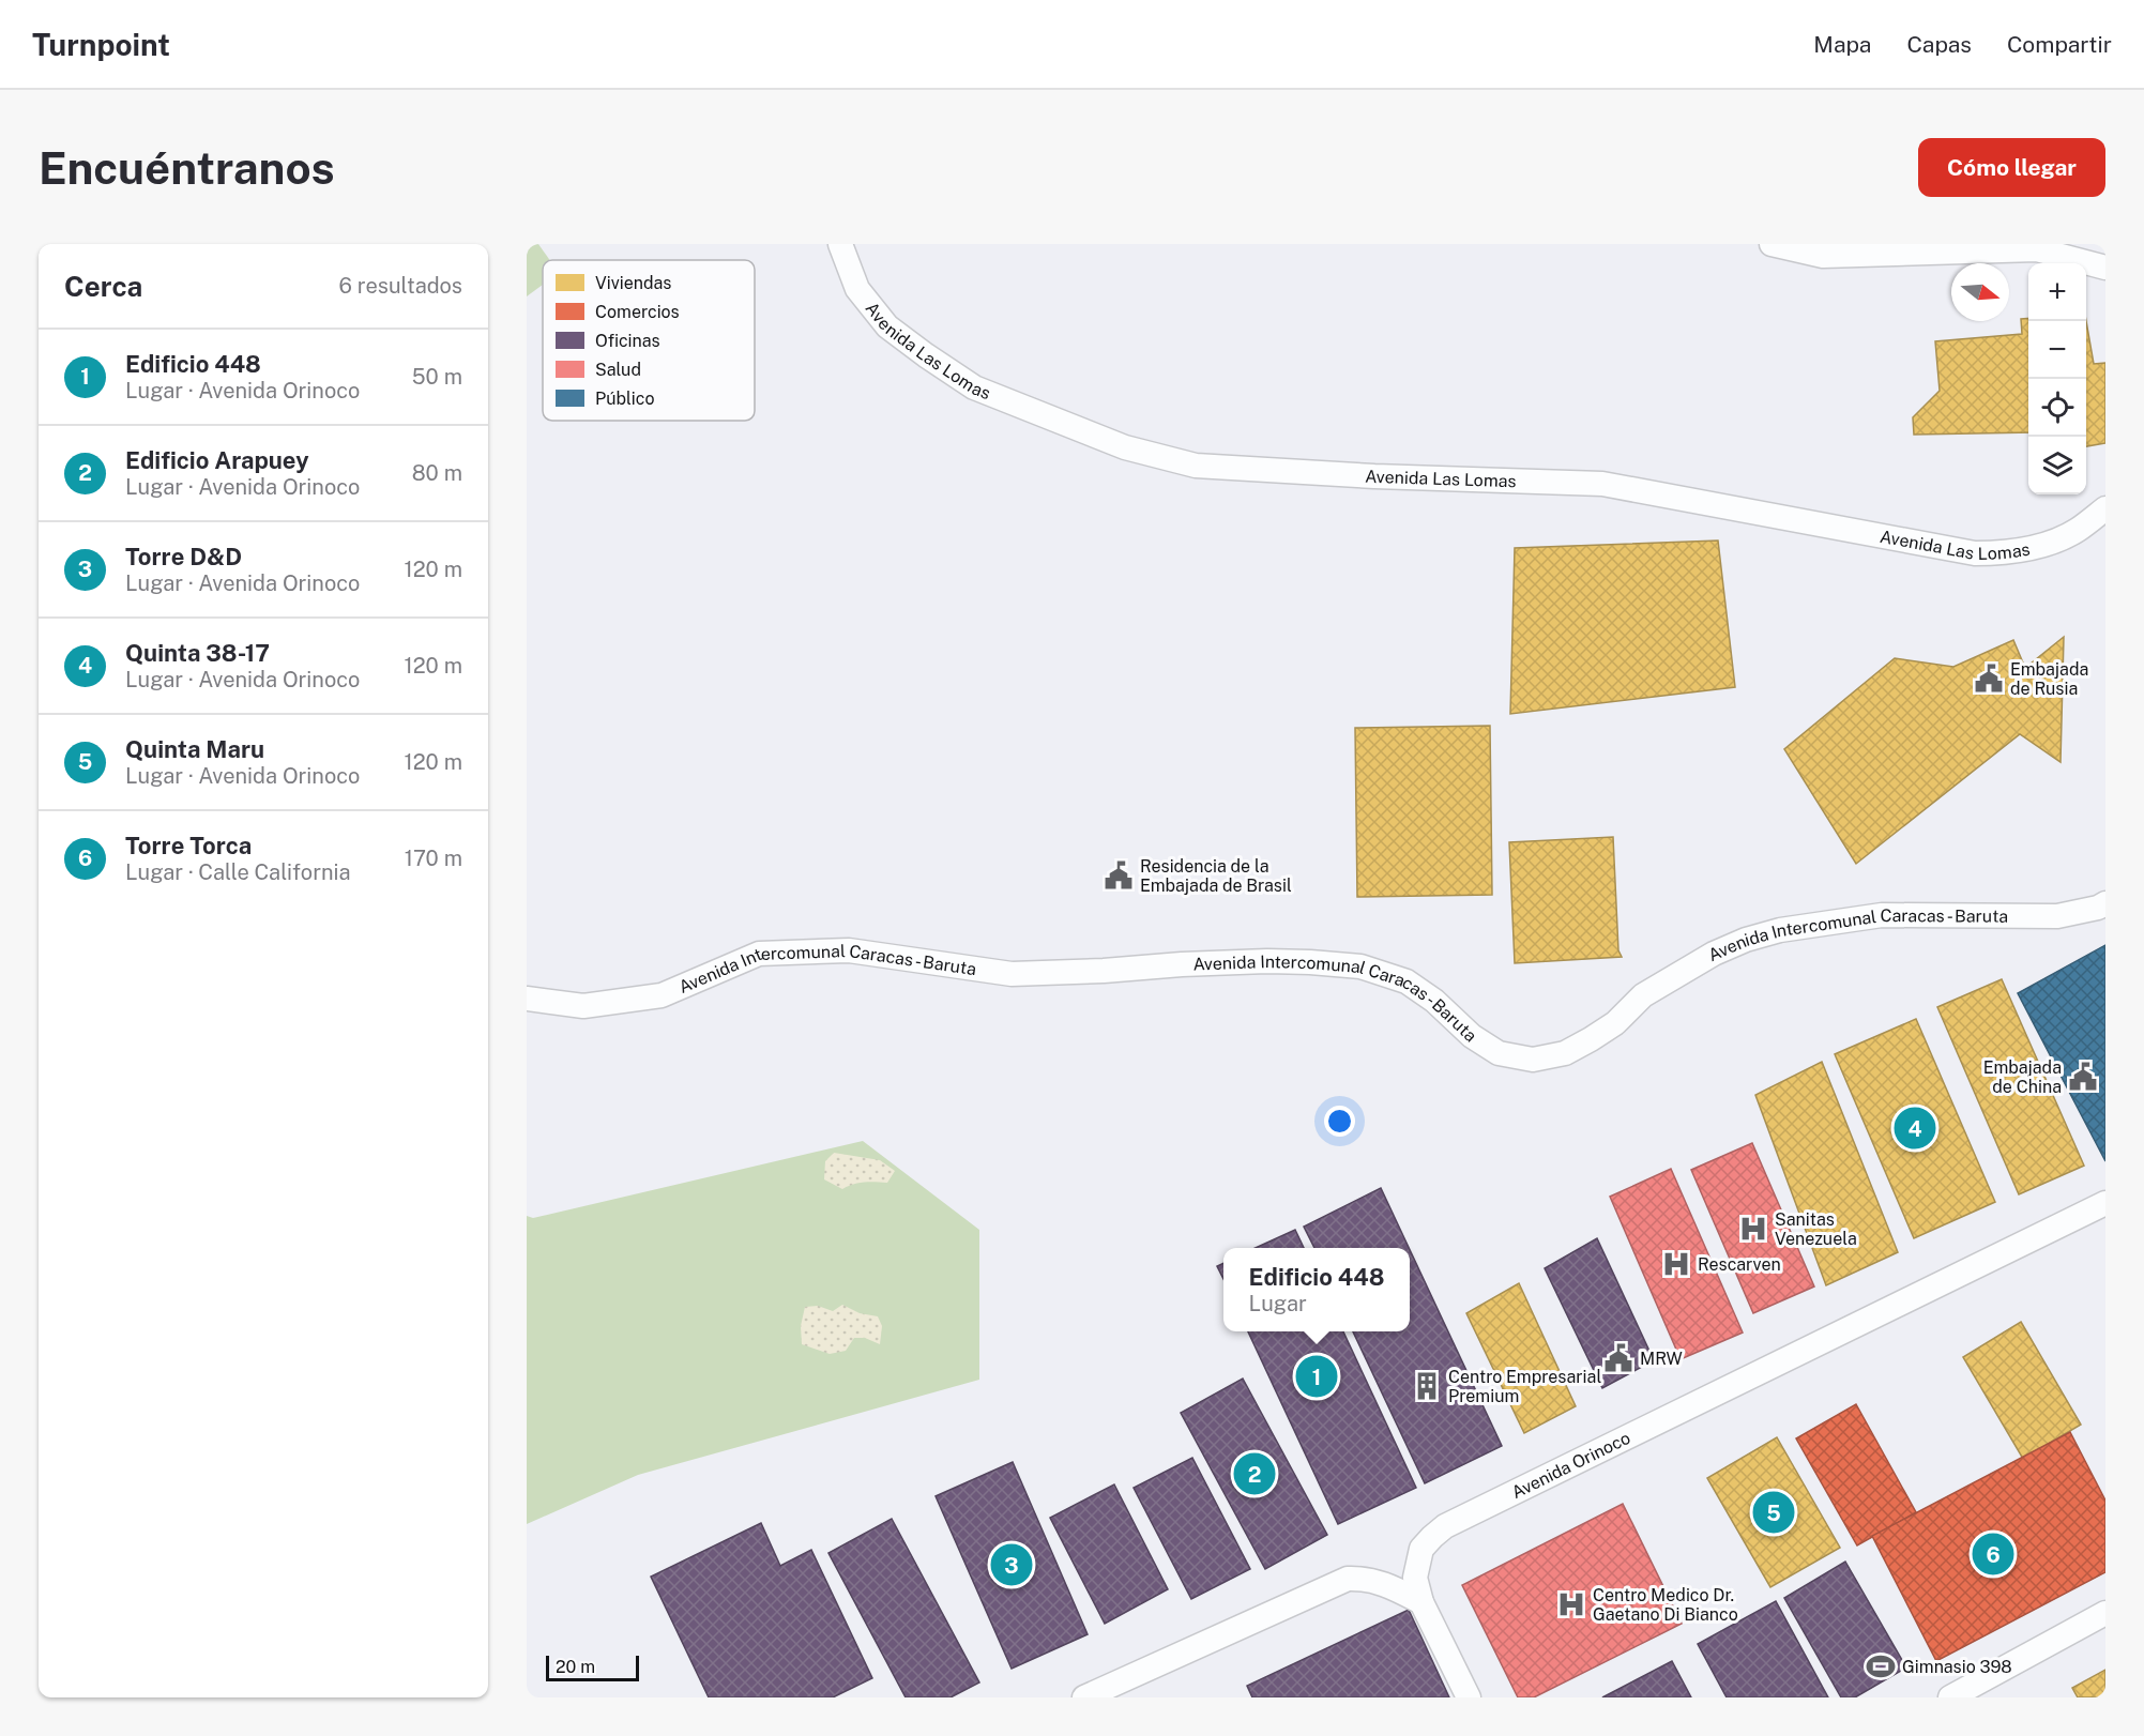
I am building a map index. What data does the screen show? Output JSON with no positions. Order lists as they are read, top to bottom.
{
  "streets": {
    "street": ["Avenida Las Lomas", "Avenida Intercomunal Caracas - Baruta", "Avenida Orinoco"]
  },
  "places": {
    "public building": [
      "Embajada de Rusia",
      "Residencia de la Embajada de Brasil",
      "Embajada de China",
      "MRW"
    ],
    "hospital": ["Sanitas Venezuela", "Rescarven", "Centro Medico Dr. Gaetano Di Bianco"],
    "building": ["Centro Empresarial Premium"],
    "sports": ["Gimnasio 398"]
  },
  "legend": [
    "Viviendas",
    "Comercios",
    "Oficinas",
    "Salud",
    "Público"
  ],
  "scale_bar": "20 m",
  "north": "right",
  "page": {
    "header": "Turnpoint",
    "nav": ["Mapa", "Capas", "Compartir"],
    "buttons": "Cómo llegar",
    "title": "Encuéntranos",
    "heading": ["Cerca", "6 resultados"],
    "map_buttons": ["+", "−"],
    "list": [
      {
        "mark": "1",
        "name": "Edificio 448",
        "note": "Lugar · Avenida Orinoco",
        "value": "50 m"
      },
      {
        "mark": "2",
        "name": "Edificio Arapuey",
        "note": "Lugar · Avenida Orinoco",
        "value": "80 m"
      },
      {
        "mark": "3",
        "name": "Torre D&D",
        "note": "Lugar · Avenida Orinoco",
        "value": "120 m"
      },
      {
        "mark": "4",
        "name": "Quinta 38-17",
        "note": "Lugar · Avenida Orinoco",
        "value": "120 m"
      },
      {
        "mark": "5",
        "name": "Quinta Maru",
        "note": "Lugar · Avenida Orinoco",
        "value": "120 m"
      },
      {
        "mark": "6",
        "name": "Torre Torca",
        "note": "Lugar · Calle California",
        "value": "170 m"
      }
    ],
    "pins": [
      "4",
      "1",
      "2",
      "5",
      "6",
      "3"
    ],
    "popup": ["Edificio 448", "Lugar"],
    "scale": "20 m"
  }
}
